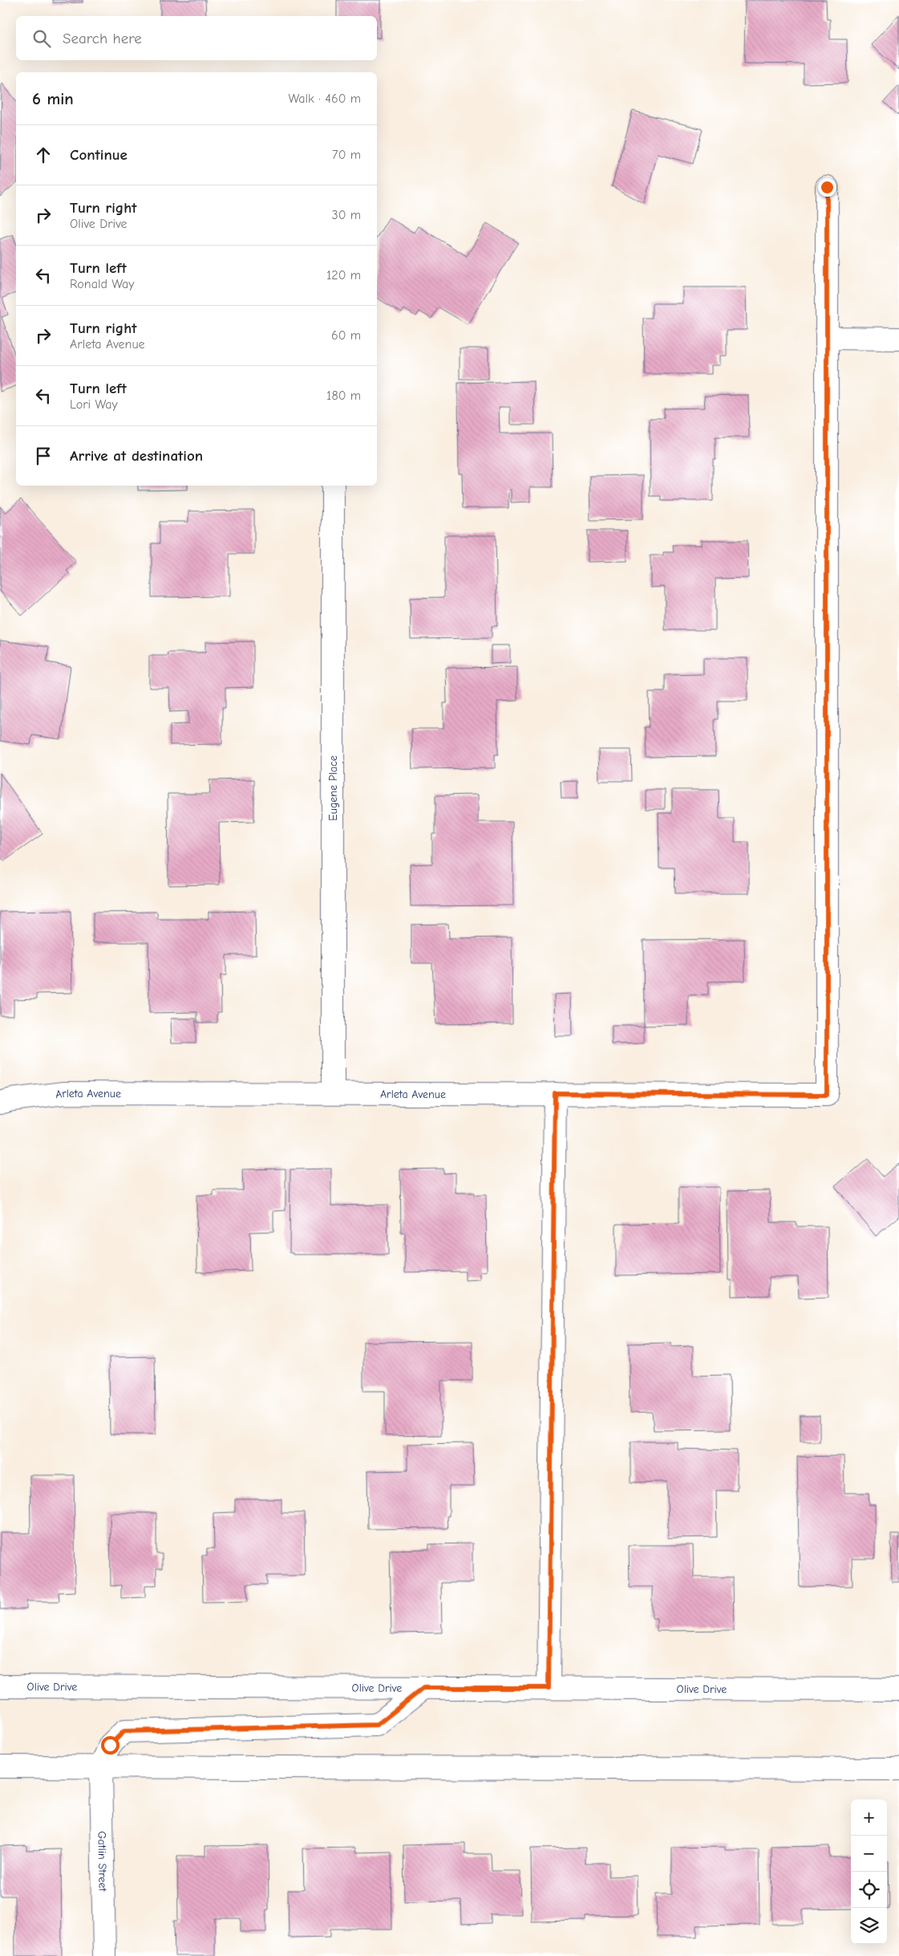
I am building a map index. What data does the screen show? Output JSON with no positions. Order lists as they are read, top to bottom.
{
  "streets": {
    "street": [
      "Eugene Place",
      "Arleta Avenue",
      "Olive Drive",
      "Gatlin Street"
    ]
  },
  "crossings": [
    ["Eugene Place", "Arleta Avenue"]
  ],
  "page": {
    "search": "Search here",
    "heading": ["6 min", "Walk · 460 m"],
    "list": [
      ["Continue", "70 m"],
      ["Turn right", "Olive Drive", "30 m"],
      ["Turn left", "Ronald Way", "120 m"],
      ["Turn right", "Arleta Avenue", "60 m"],
      ["Turn left", "Lori Way", "180 m"],
      "Arrive at destination"
    ],
    "map_buttons": ["+", "−"]
  }
}
